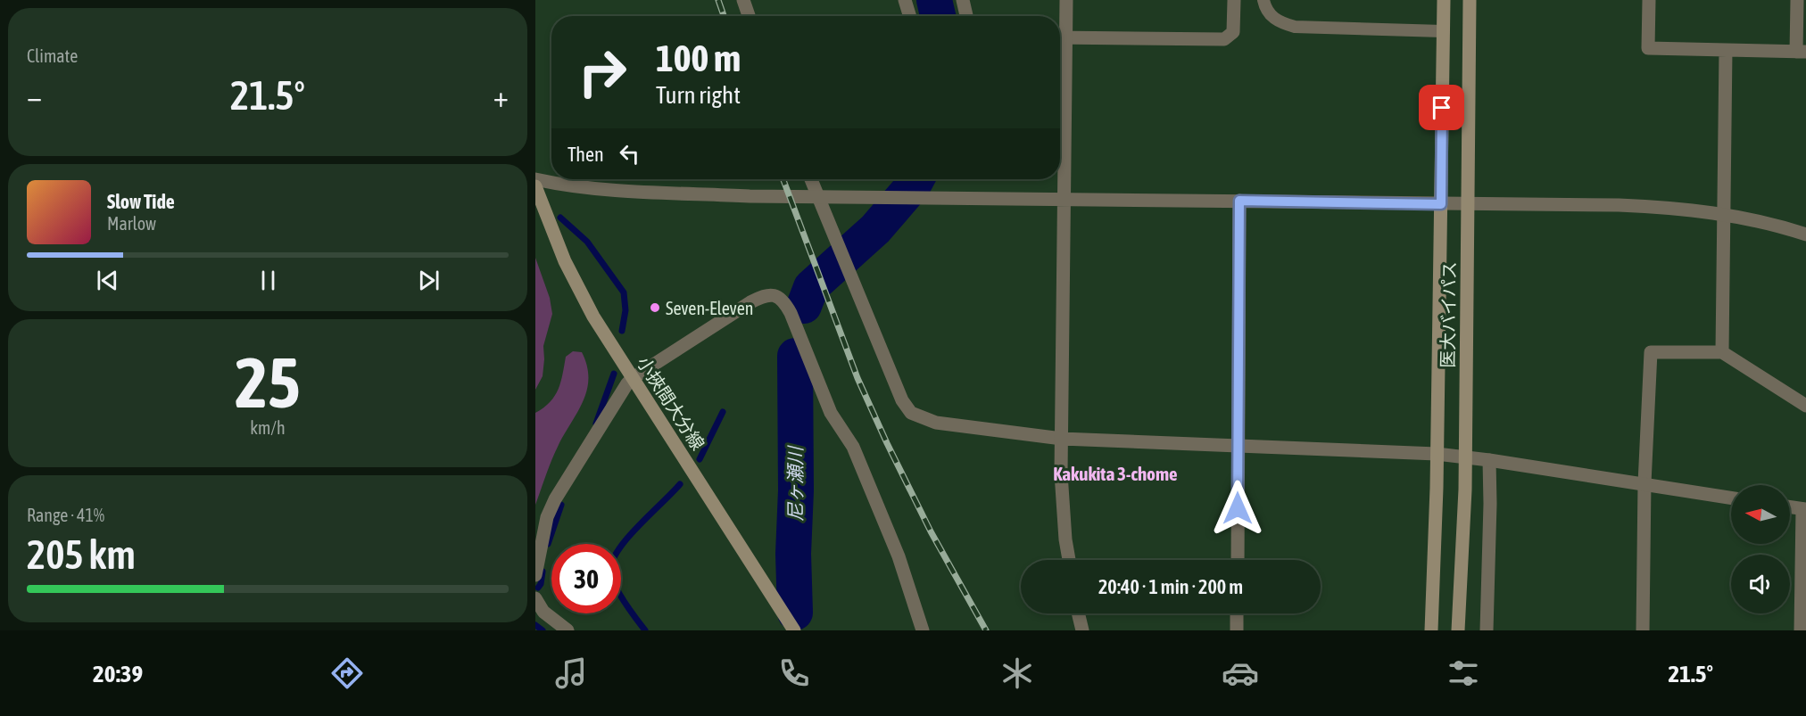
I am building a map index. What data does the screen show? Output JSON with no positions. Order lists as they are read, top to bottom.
{
  "streets": {
    "main road": ["医大バイパス", "小挾間大分線"]
  },
  "districts": ["Kakukita 3-chome"],
  "water": ["尼ヶ瀬川"],
  "places": ["Seven-Eleven"],
  "north": "left",
  "page": {
    "tile": [
      "Climate",
      ["25", "km/h"],
      ["Range · 41%", "205 km"]
    ],
    "turn": ["100 m", "Turn right"],
    "heat": ["−", "21.5°", "+"],
    "then": "Then",
    "song": ["Slow Tide", "Marlow"],
    "limit": "30",
    "trip": "20:40 · 1 min · 200 m",
    "tabs": ["20:39", "21.5°"]
  }
}
